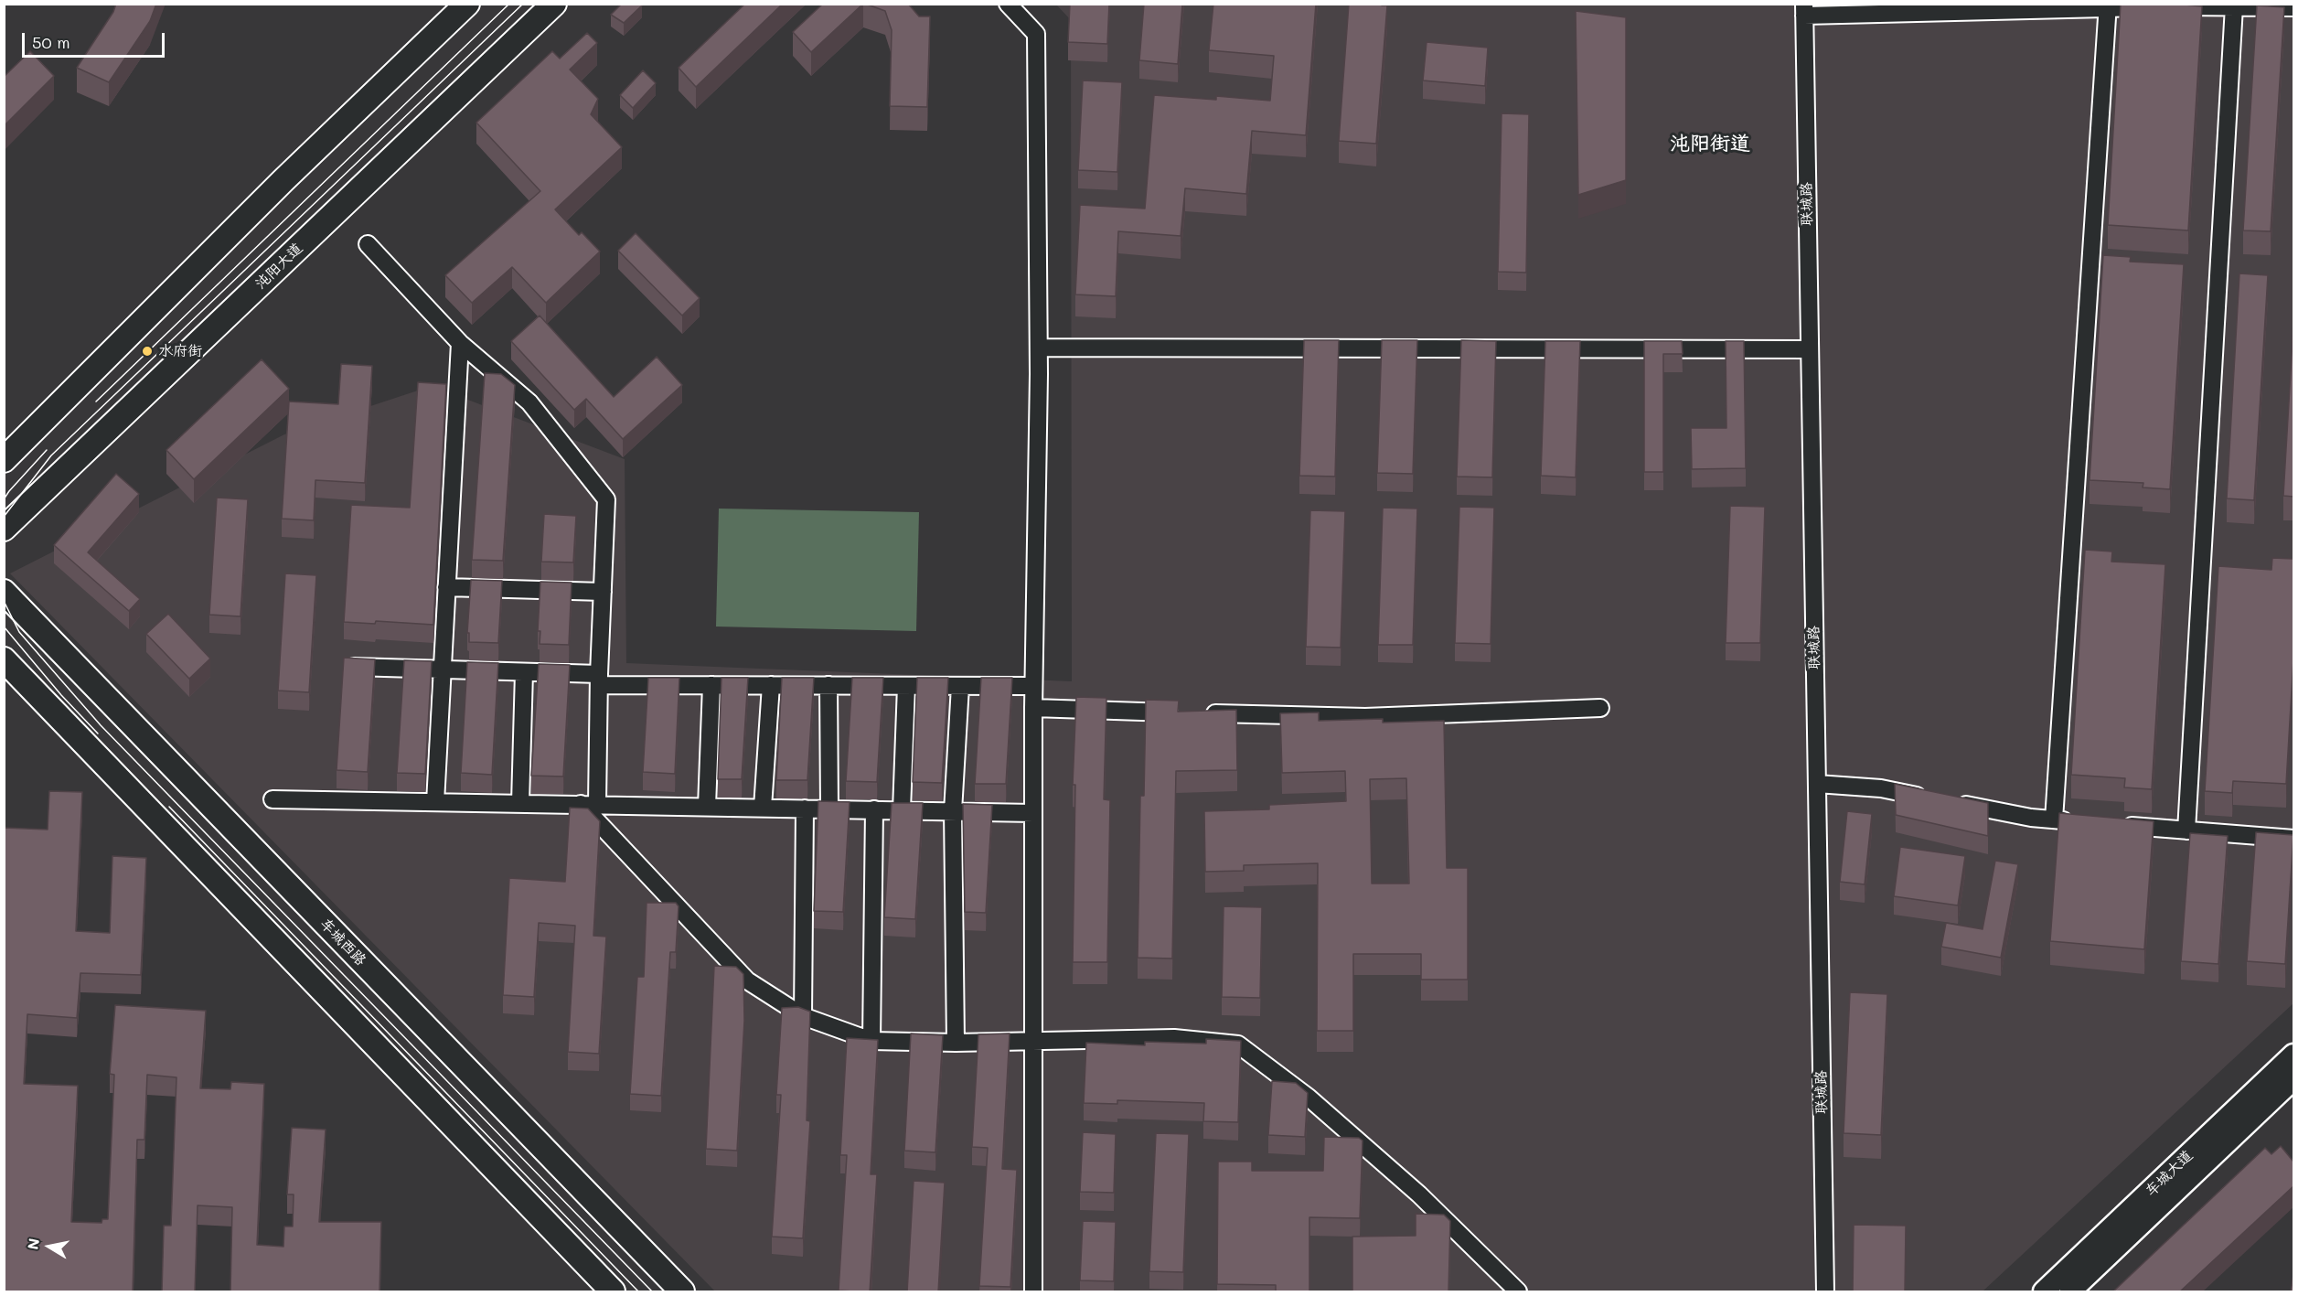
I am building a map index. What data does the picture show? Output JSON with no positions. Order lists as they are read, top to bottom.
{
  "streets": {
    "main road": ["沌阳大道", "车城西路"],
    "street": ["联城路", "车城大道"]
  },
  "districts": ["沌阳街道"],
  "places": ["水府街"],
  "scale_bar": "50 m",
  "north": "left"
}
